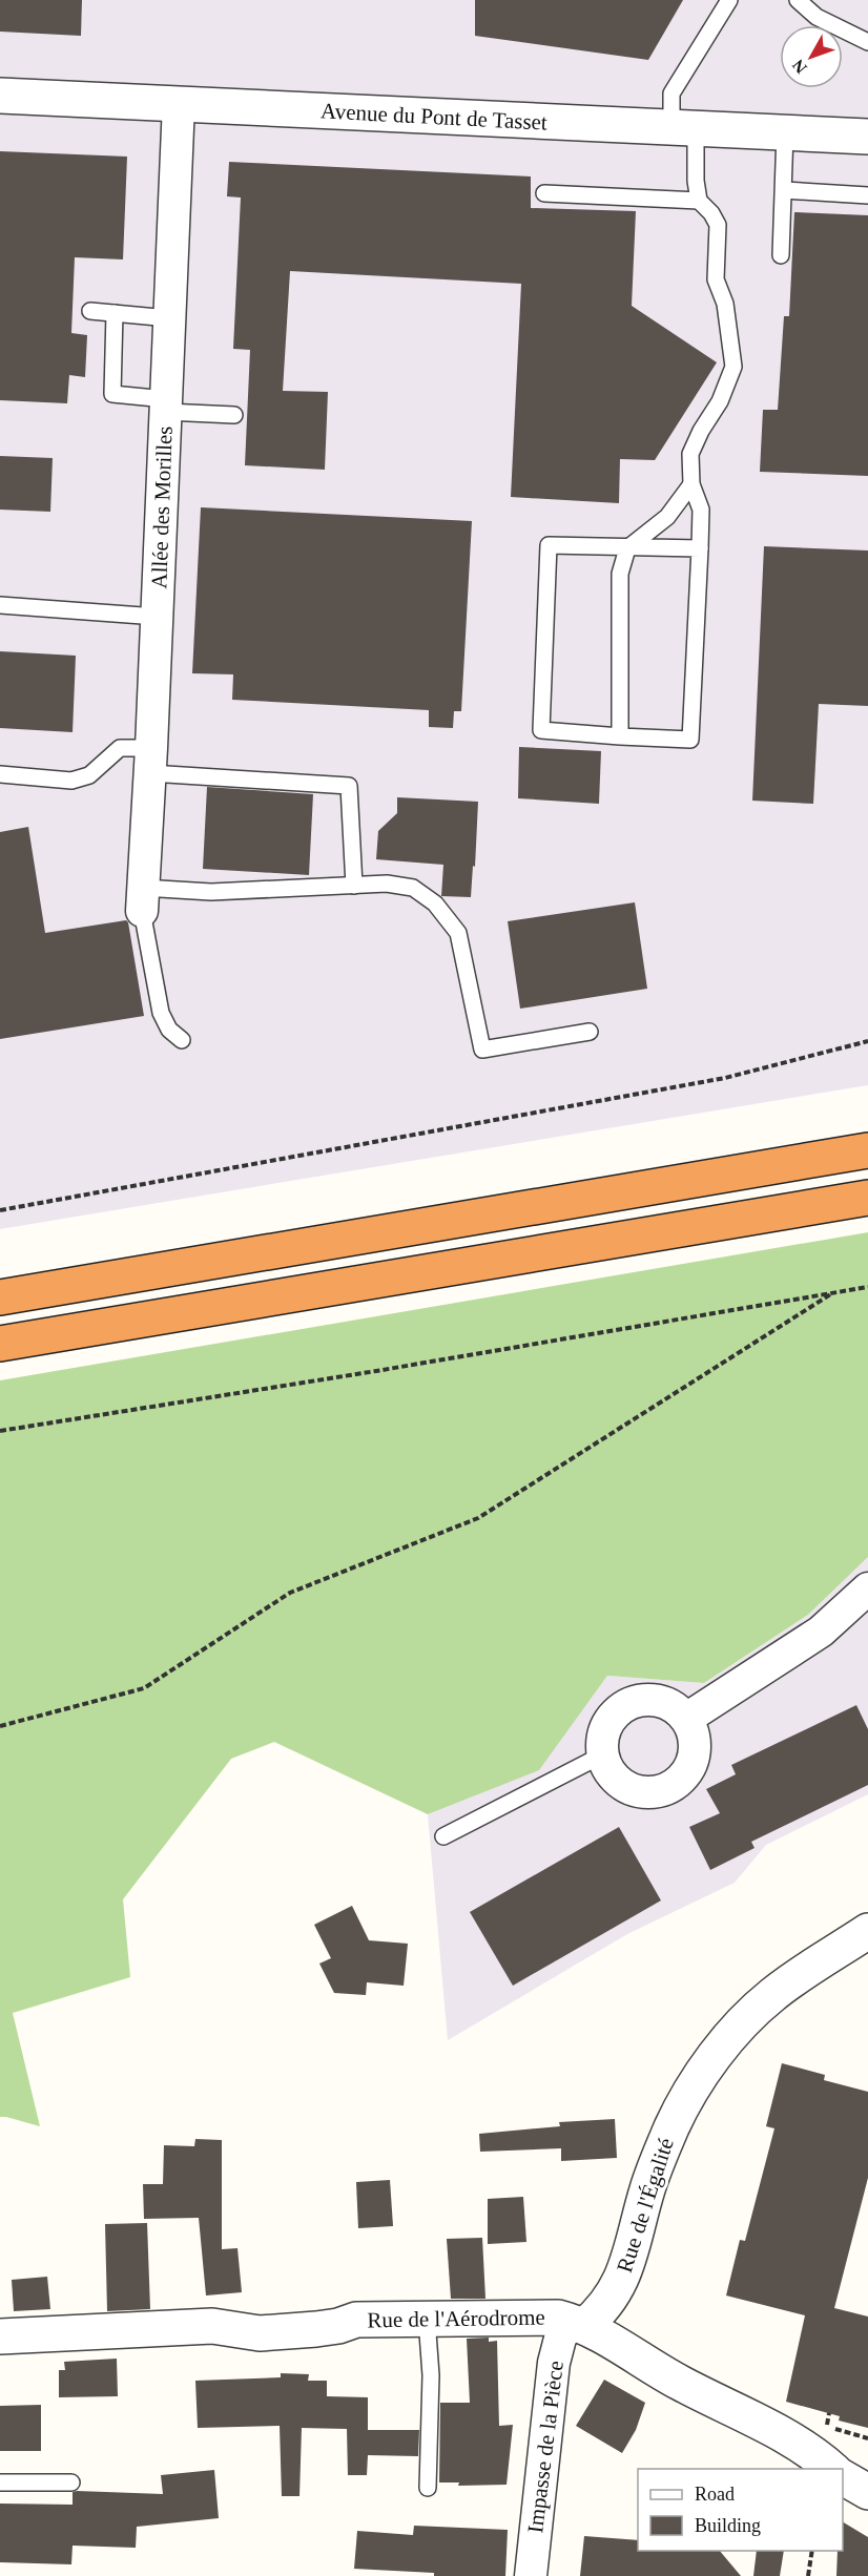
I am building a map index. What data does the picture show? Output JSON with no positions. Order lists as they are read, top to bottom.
{
  "streets": {
    "street": [
      "Avenue du Pont de Tasset",
      "Allée des Morilles",
      "Rue de l'Égalité",
      "Rue de l'Aérodrome",
      "Impasse de la Pièce"
    ]
  },
  "crossings": [
    ["Avenue du Pont de Tasset", "Allée des Morilles"],
    ["Rue de l'Égalité", "Rue de l'Aérodrome"],
    ["Rue de l'Égalité", "Impasse de la Pièce"],
    ["Rue de l'Aérodrome", "Impasse de la Pièce"]
  ],
  "legend": ["Road", "Building"],
  "north": "bottom left"
}
